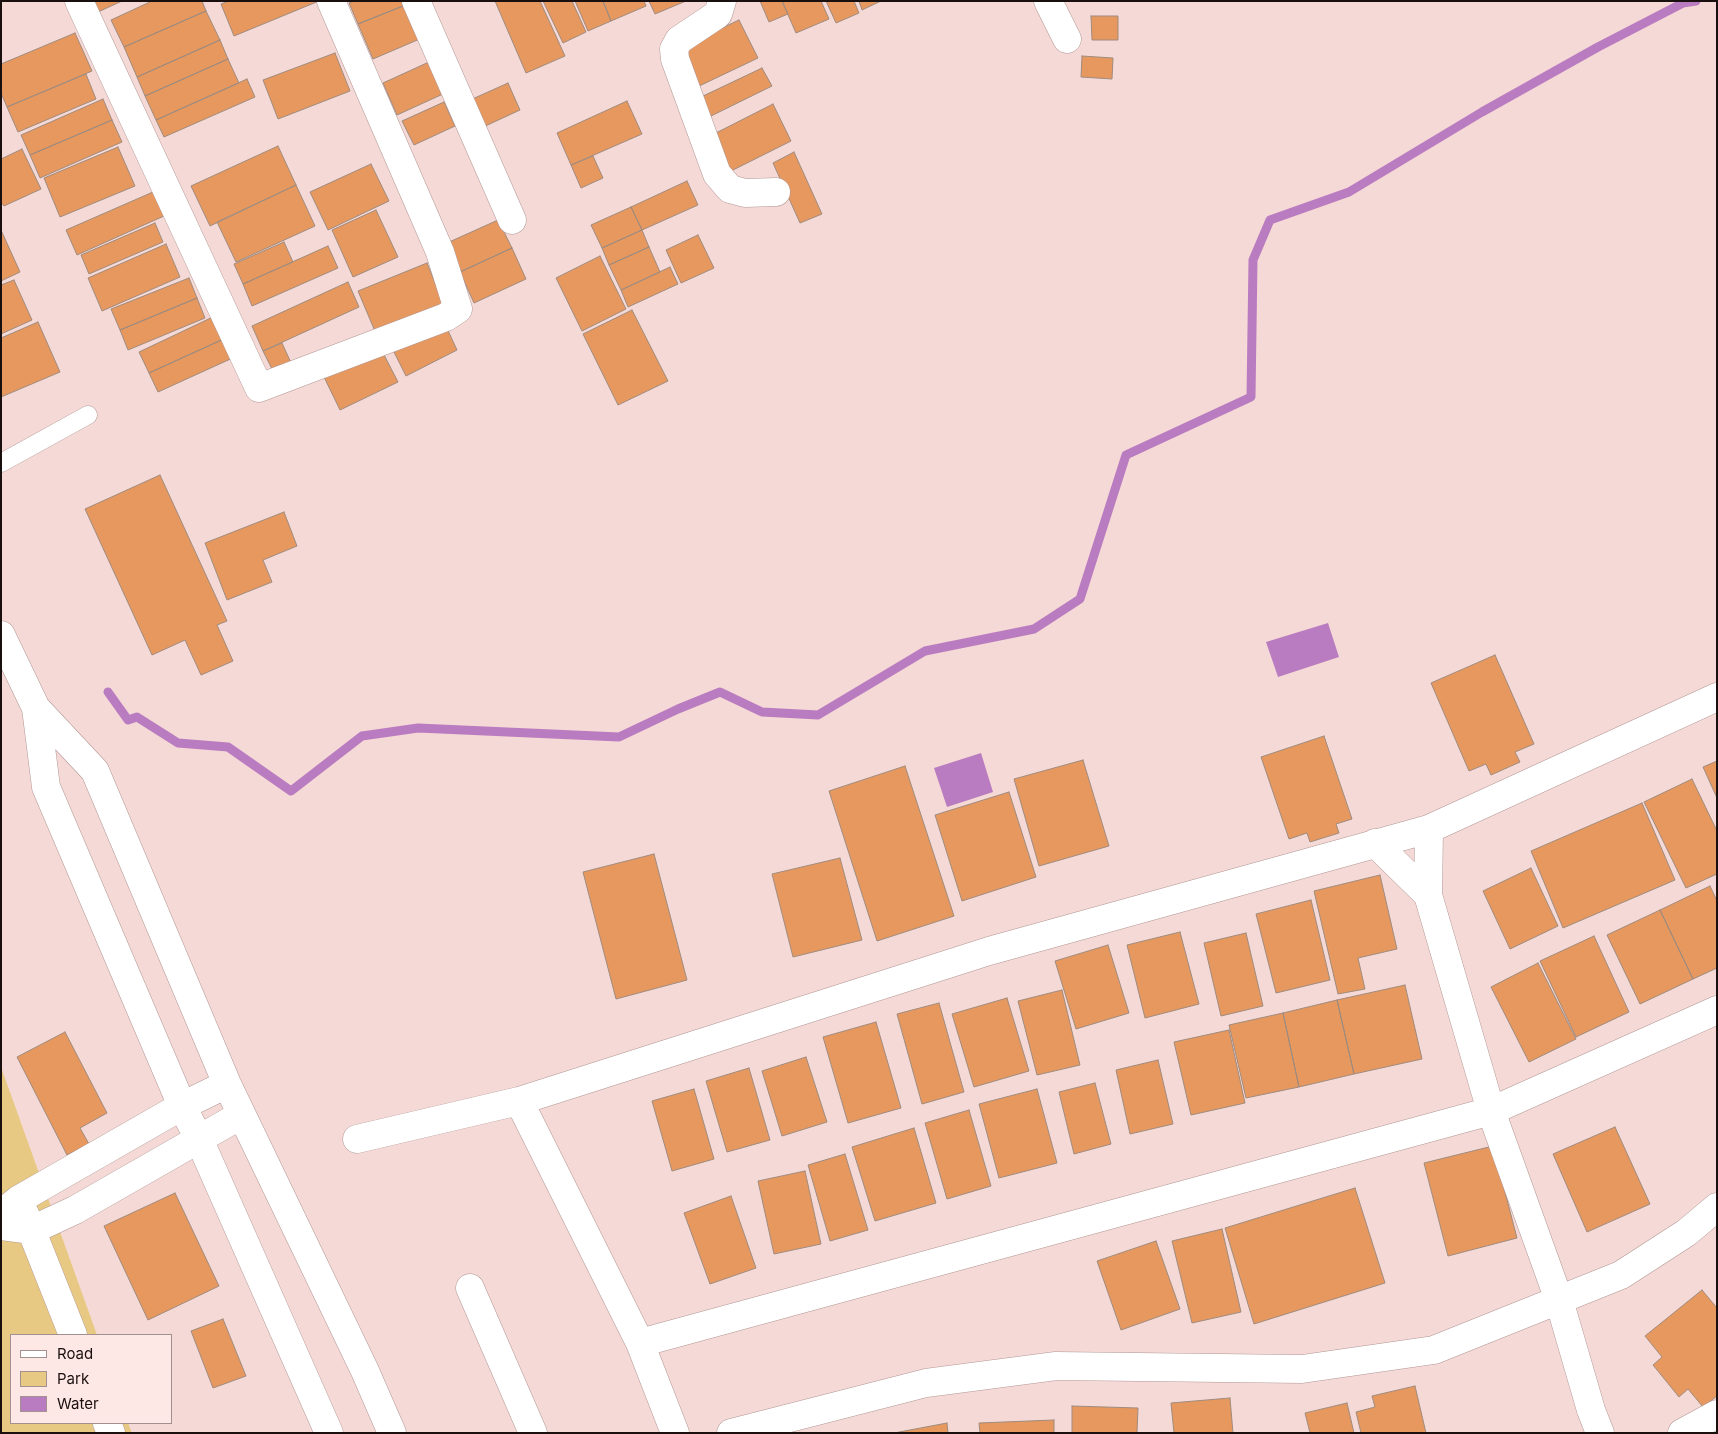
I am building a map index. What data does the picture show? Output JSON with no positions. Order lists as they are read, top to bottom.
{
  "legend": ["Road", "Park", "Water"]
}
